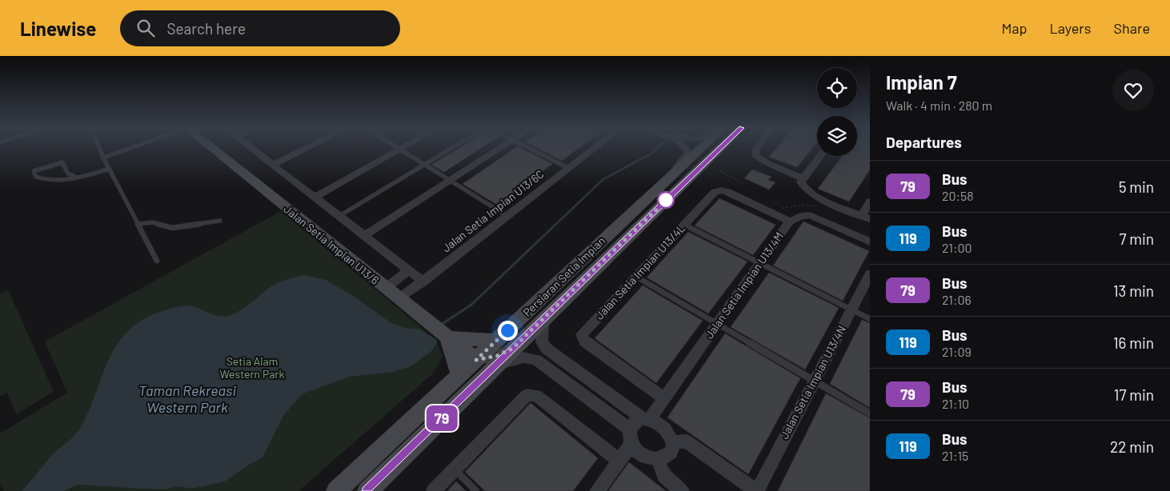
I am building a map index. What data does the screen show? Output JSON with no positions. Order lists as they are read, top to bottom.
{
  "streets": {
    "street": [
      "Jalan Setia Impian U13/6C",
      "Jalan Setia Impian U13/6",
      "Jalan Setia Impian U13/4L",
      "Persiaran Setia Impian",
      "Jalan Setia Impian U13/4M",
      "Jalan Setia Impian U13/4N"
    ]
  },
  "crossings": [
    ["Jalan Setia Impian U13/6C", "Jalan Setia Impian U13/6"],
    ["Jalan Setia Impian U13/6", "Persiaran Setia Impian"],
    ["Jalan Setia Impian U13/4L", "Jalan Setia Impian U13/4M"]
  ],
  "water": ["Taman Rekreasi Western Park"],
  "parks": ["Setia Alam Western Park"],
  "lines": ["bus line 79"],
  "page": {
    "header": "Linewise",
    "search": "Search here",
    "nav": ["Map", "Layers", "Share"],
    "on_map": "79",
    "heading": [
      ["Impian 7", "Walk · 4 min · 280 m"],
      "Departures"
    ],
    "list": [
      {
        "mark": "79",
        "name": "Bus",
        "note": "20:58",
        "value": "5 min"
      },
      {
        "mark": "119",
        "name": "Bus",
        "note": "21:00",
        "value": "7 min"
      },
      {
        "mark": "79",
        "name": "Bus",
        "note": "21:06",
        "value": "13 min"
      },
      {
        "mark": "119",
        "name": "Bus",
        "note": "21:09",
        "value": "16 min"
      },
      {
        "mark": "79",
        "name": "Bus",
        "note": "21:10",
        "value": "17 min"
      },
      {
        "mark": "119",
        "name": "Bus",
        "note": "21:15",
        "value": "22 min"
      }
    ]
  }
}
